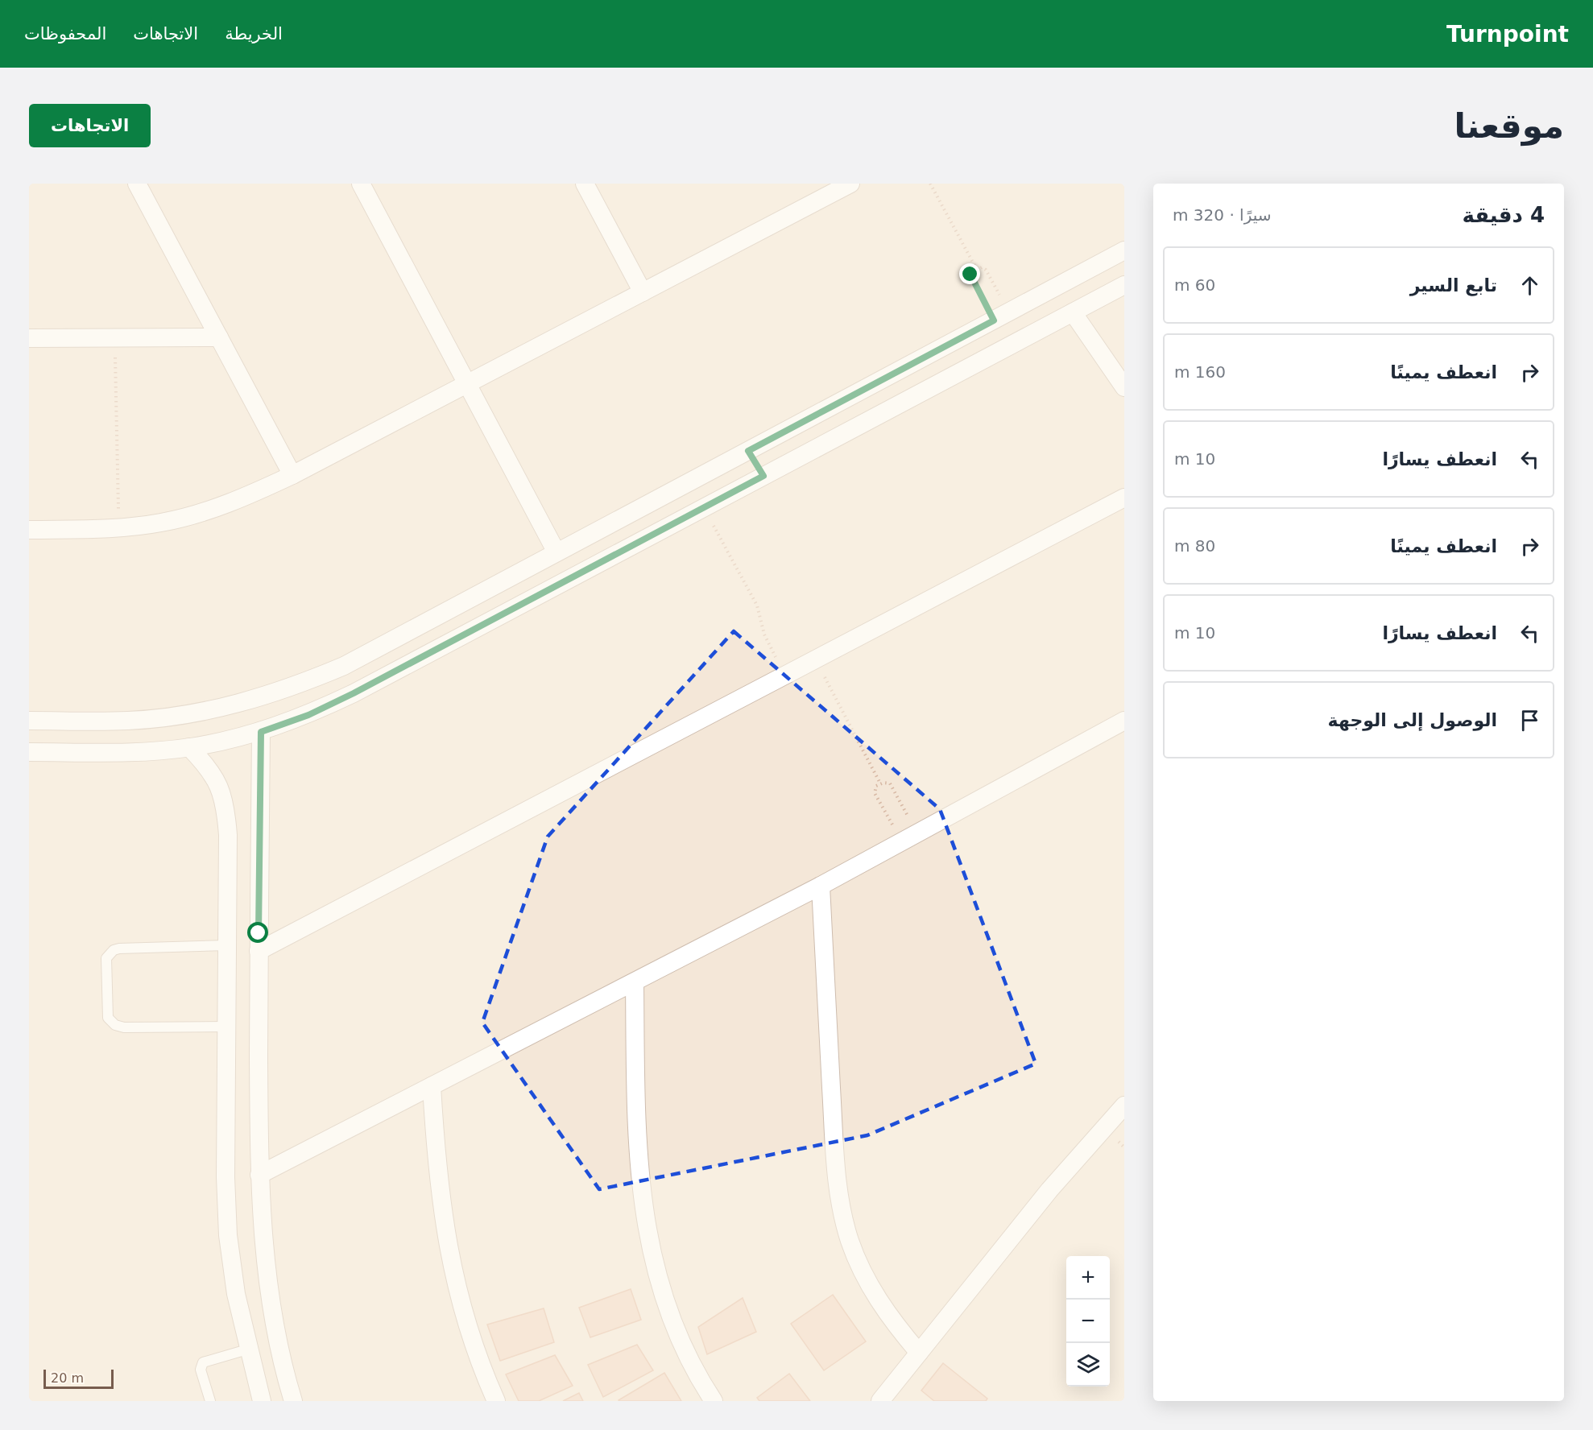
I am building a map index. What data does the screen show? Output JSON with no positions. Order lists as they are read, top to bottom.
{
  "scale_bar": "20 m",
  "page": {
    "header": "Turnpoint",
    "nav": ["الخريطة", "الاتجاهات", "المحفوظات"],
    "buttons": "الاتجاهات",
    "title": "موقعنا",
    "heading": ["4 دقيقة", "سيرًا · 320 m"],
    "list": [
      ["تابع السير", "60 m"],
      ["انعطف يمينًا", "160 m"],
      ["انعطف يسارًا", "10 m"],
      ["انعطف يمينًا", "80 m"],
      ["انعطف يسارًا", "10 m"],
      "الوصول إلى الوجهة"
    ],
    "map_buttons": ["+", "−"],
    "scale": "20 m"
  }
}
